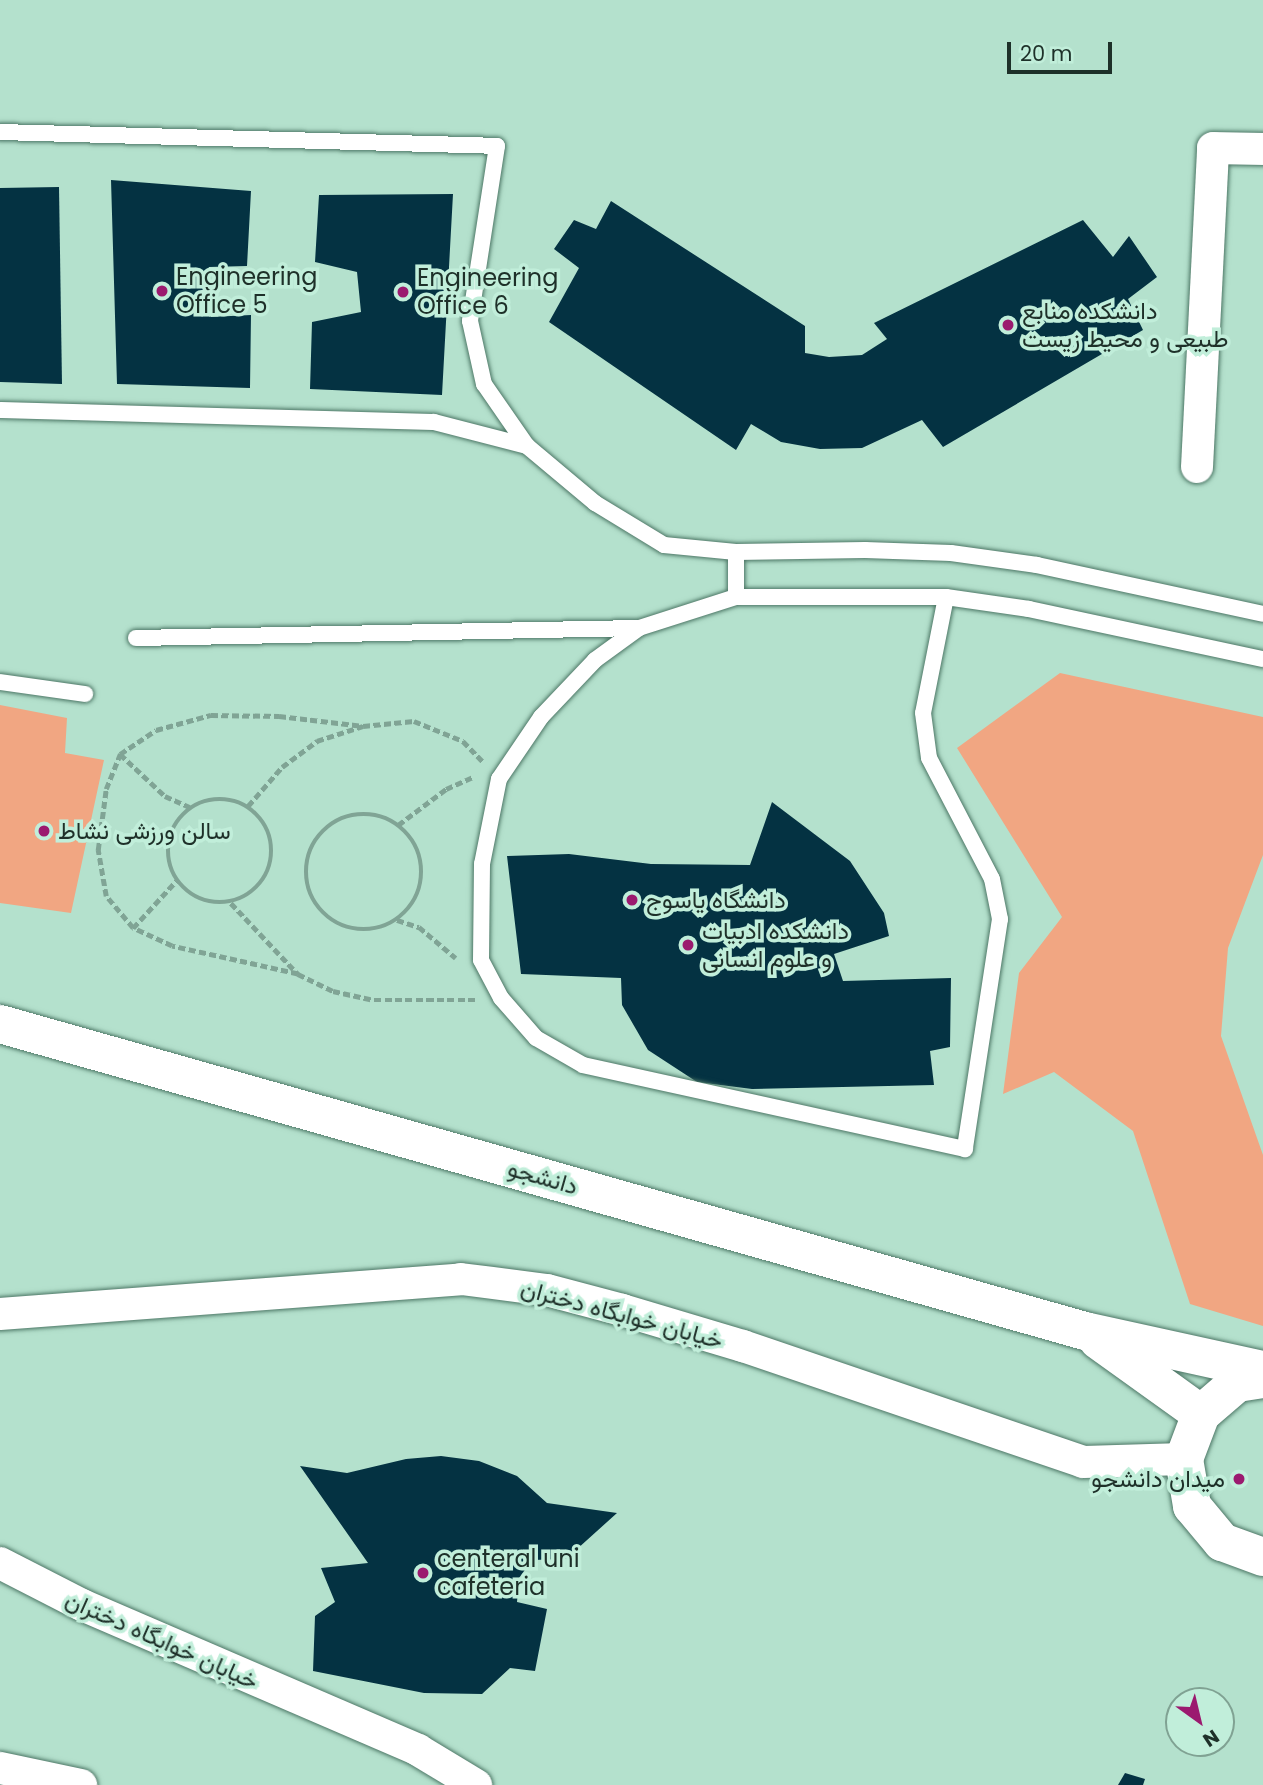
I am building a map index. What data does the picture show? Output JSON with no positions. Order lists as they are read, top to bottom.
{
  "streets": {
    "street": ["دانشجو", "خیابان خوابگاه دختران"]
  },
  "places": [
    "Engineering Office 5",
    "Engineering Office 6",
    "دانشکده منابع طبیعی و محیط زیست",
    "سالن ورزشی نشاط",
    "دانشگاه یاسوج",
    "دانشکده ادبیات و علوم انسانی",
    "میدان دانشجو",
    "centeral uni cafeteria"
  ],
  "scale_bar": "20 m",
  "north": "bottom right"
}
